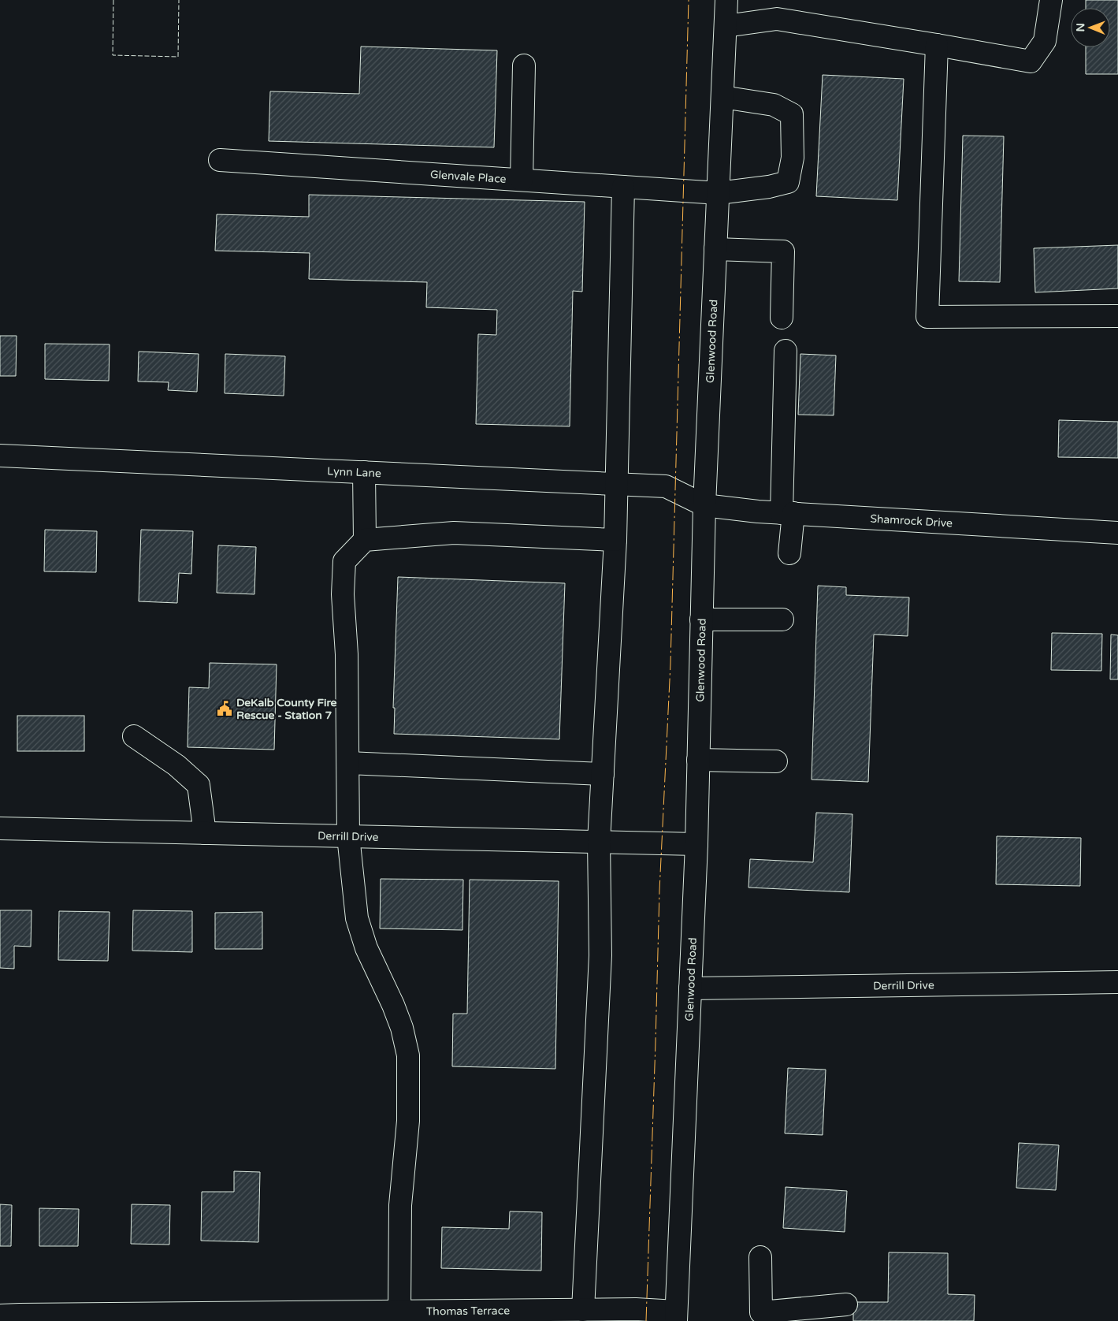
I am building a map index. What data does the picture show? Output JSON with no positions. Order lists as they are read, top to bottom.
{
  "streets": {
    "street": [
      "Glenvale Place",
      "Glenwood Road",
      "Lynn Lane",
      "Shamrock Drive",
      "Derrill Drive",
      "Thomas Terrace"
    ]
  },
  "crossings": [
    ["Glenvale Place", "Glenwood Road"],
    ["Glenwood Road", "Lynn Lane"],
    ["Glenwood Road", "Shamrock Drive"],
    ["Glenwood Road", "Derrill Drive"],
    ["Glenwood Road", "Thomas Terrace"],
    ["Lynn Lane", "Shamrock Drive"]
  ],
  "places": {
    "public building": ["DeKalb County Fire Rescue - Station 7"]
  },
  "north": "left"
}
